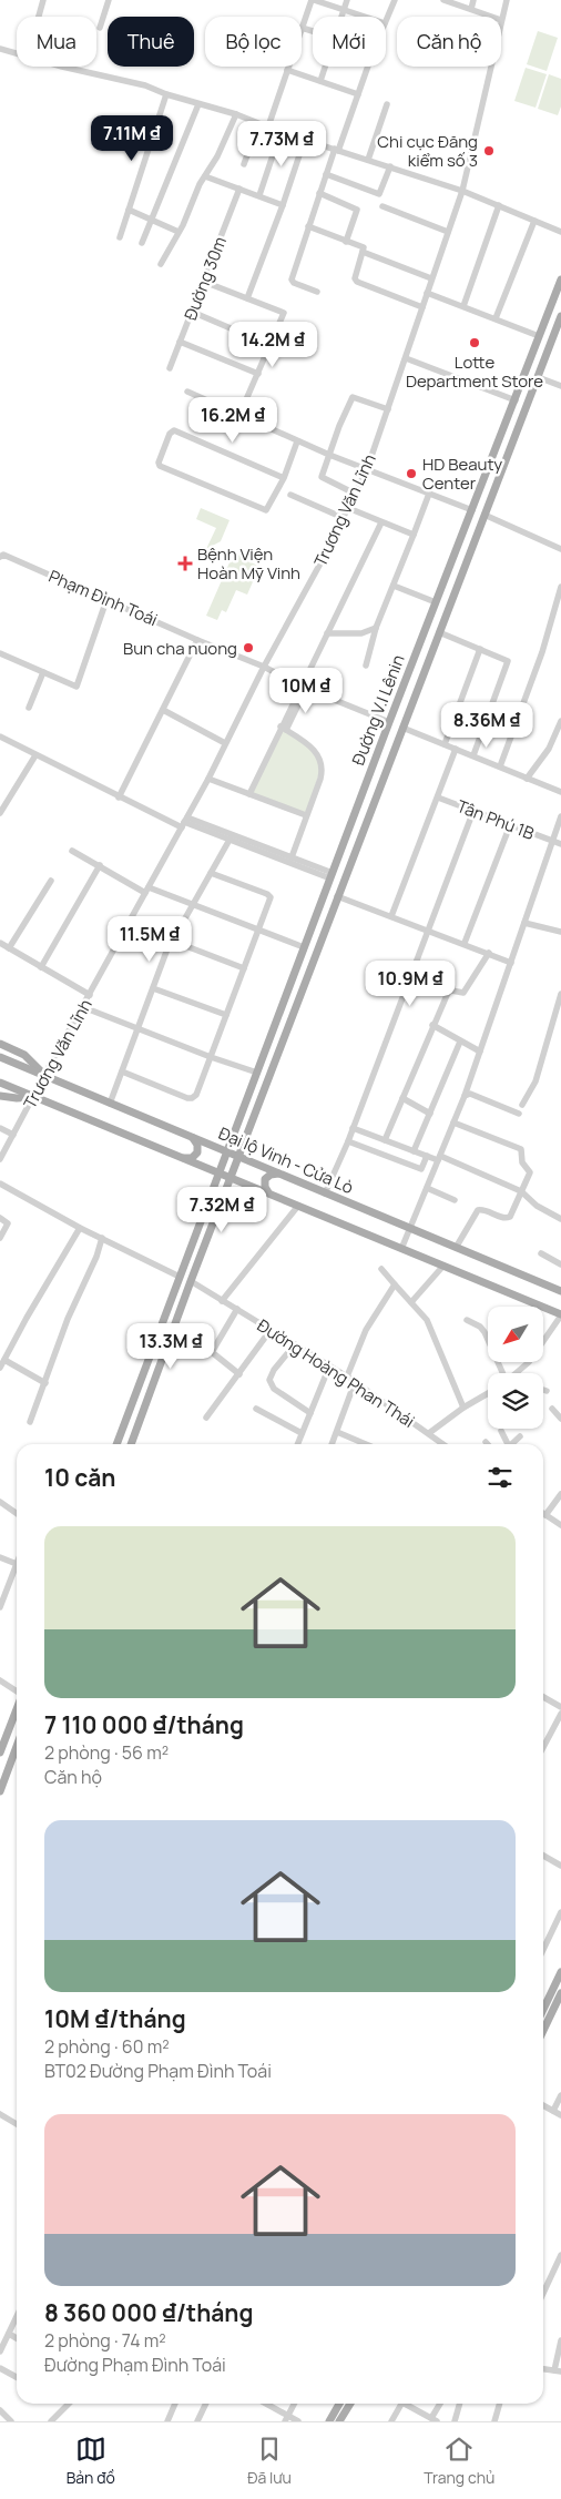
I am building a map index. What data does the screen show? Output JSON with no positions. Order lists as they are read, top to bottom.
{
  "streets": {
    "main road": ["Đường V.I Lênin", "Đại lộ Vinh - Cửa Lò"],
    "street": [
      "Đường 30m",
      "Trương Văn Lĩnh",
      "Phạm Đình Toái",
      "Tân Phú 1B",
      "Đường Hoàng Phan Thái"
    ]
  },
  "crossings": [
    ["Trương Văn Lĩnh", "Phạm Đình Toái"],
    ["Trương Văn Lĩnh", "Đại lộ Vinh - Cửa Lò"],
    ["Phạm Đình Toái", "Đường V.I Lênin"],
    ["Đường V.I Lênin", "Đại lộ Vinh - Cửa Lò"],
    ["Đường V.I Lênin", "Đường Hoàng Phan Thái"]
  ],
  "places": {
    "other": [
      "Chi cục Đăng kiểm số 3",
      "Lotte Department Store",
      "HD Beauty Center",
      "Bun cha nuong"
    ],
    "health": ["Bệnh Viện Hoàn Mỹ Vinh"]
  },
  "north": "bottom left",
  "page": {
    "chip": [
      "Mua",
      "Thuê",
      "Bộ lọc",
      "Mới",
      "Căn hộ"
    ],
    "price": [
      "7.11M ₫",
      "7.73M ₫",
      "14.2M ₫",
      "16.2M ₫",
      "10M ₫",
      "8.36M ₫",
      "11.5M ₫",
      "10.9M ₫",
      "7.32M ₫",
      "13.3M ₫"
    ],
    "heading": "10 căn",
    "list": [
      {
        "name": "7 110 000 ₫/tháng",
        "note": "2 phòng · 56 m² · Căn hộ"
      },
      {
        "name": "10M ₫/tháng",
        "note": "2 phòng · 60 m² · BT02 Đường Phạm Đình Toái"
      },
      {
        "name": "8 360 000 ₫/tháng",
        "note": "2 phòng · 74 m² · Đường Phạm Đình Toái"
      }
    ],
    "tabs": ["Bản đồ", "Đã lưu", "Trang chủ"]
  }
}
